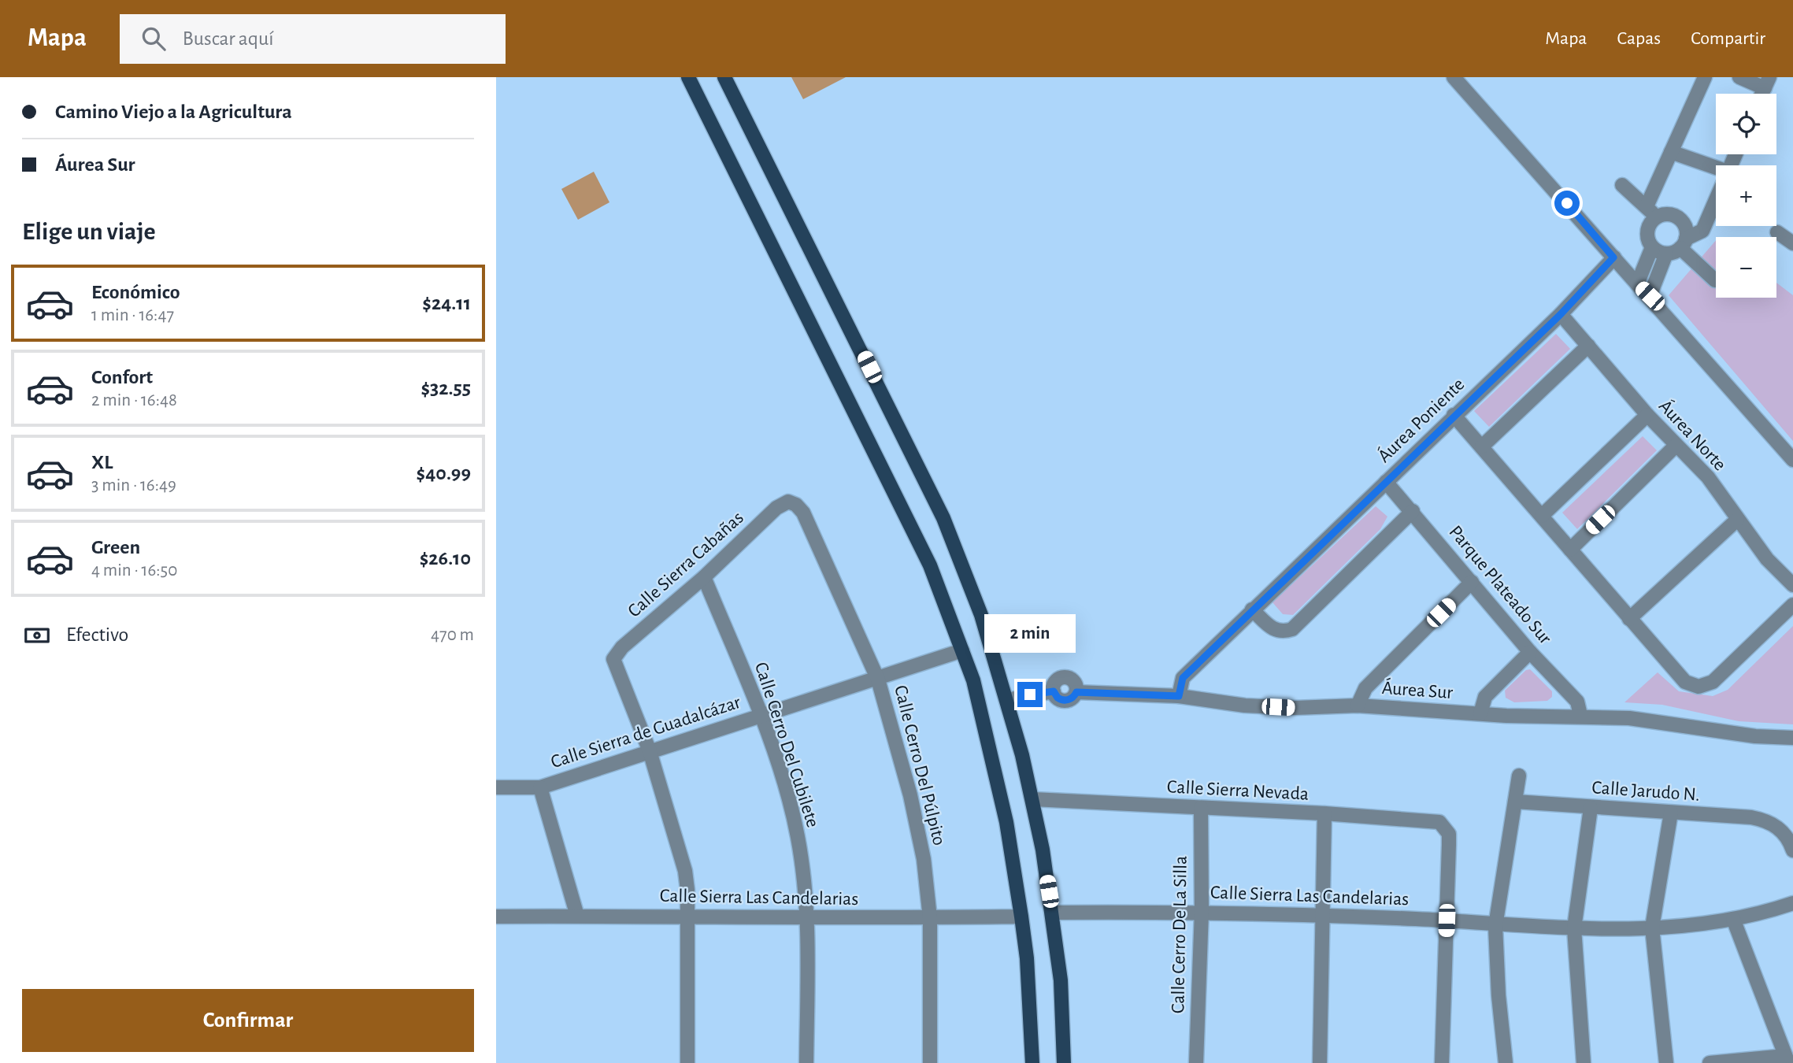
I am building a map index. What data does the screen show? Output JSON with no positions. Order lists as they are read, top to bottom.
{
  "streets": {
    "street": [
      "Áurea Poniente",
      "Áurea Norte",
      "Calle Sierra Cabañas",
      "Parque Plateado Sur",
      "Áurea Sur",
      "Calle Sierra de Guadalcázar",
      "Calle Cerro Del Cubilete",
      "Calle Cerro Del Púlpito",
      "Calle Sierra Nevada",
      "Calle Jarudo N.",
      "Calle Sierra Las Candelarias",
      "Calle Cerro De La Silla"
    ]
  },
  "crossings": [
    ["Áurea Poniente", "Áurea Norte"],
    ["Áurea Poniente", "Parque Plateado Sur"],
    ["Áurea Poniente", "Áurea Sur"],
    ["Calle Sierra Cabañas", "Calle Sierra de Guadalcázar"],
    ["Calle Sierra Cabañas", "Calle Cerro Del Cubilete"],
    ["Calle Sierra Cabañas", "Calle Cerro Del Púlpito"],
    ["Parque Plateado Sur", "Áurea Sur"],
    ["Calle Sierra de Guadalcázar", "Calle Cerro Del Cubilete"],
    ["Calle Sierra de Guadalcázar", "Calle Cerro Del Púlpito"],
    ["Calle Cerro Del Cubilete", "Calle Sierra Las Candelarias"],
    ["Calle Cerro Del Púlpito", "Calle Sierra Las Candelarias"],
    ["Calle Sierra Nevada", "Calle Sierra Las Candelarias"],
    ["Calle Sierra Nevada", "Calle Cerro De La Silla"],
    ["Calle Sierra Las Candelarias", "Calle Cerro De La Silla"]
  ],
  "page": {
    "header": "Mapa",
    "search": "Buscar aquí",
    "nav": ["Mapa", "Capas", "Compartir"],
    "banner": ["Camino Viejo a la Agricultura", "Áurea Sur"],
    "map_buttons": ["+", "−"],
    "heading": "Elige un viaje",
    "list": [
      {
        "name": "Económico",
        "note": "1 min · 16:47",
        "value": "$24.11"
      },
      {
        "name": "Confort",
        "note": "2 min · 16:48",
        "value": "$32.55"
      },
      {
        "name": "XL",
        "note": "3 min · 16:49",
        "value": "$40.99"
      },
      {
        "name": "Green",
        "note": "4 min · 16:50",
        "value": "$26.10"
      }
    ],
    "pay": ["Efectivo", "470 m"],
    "bubble": "2 min",
    "buttons": "Confirmar"
  }
}
